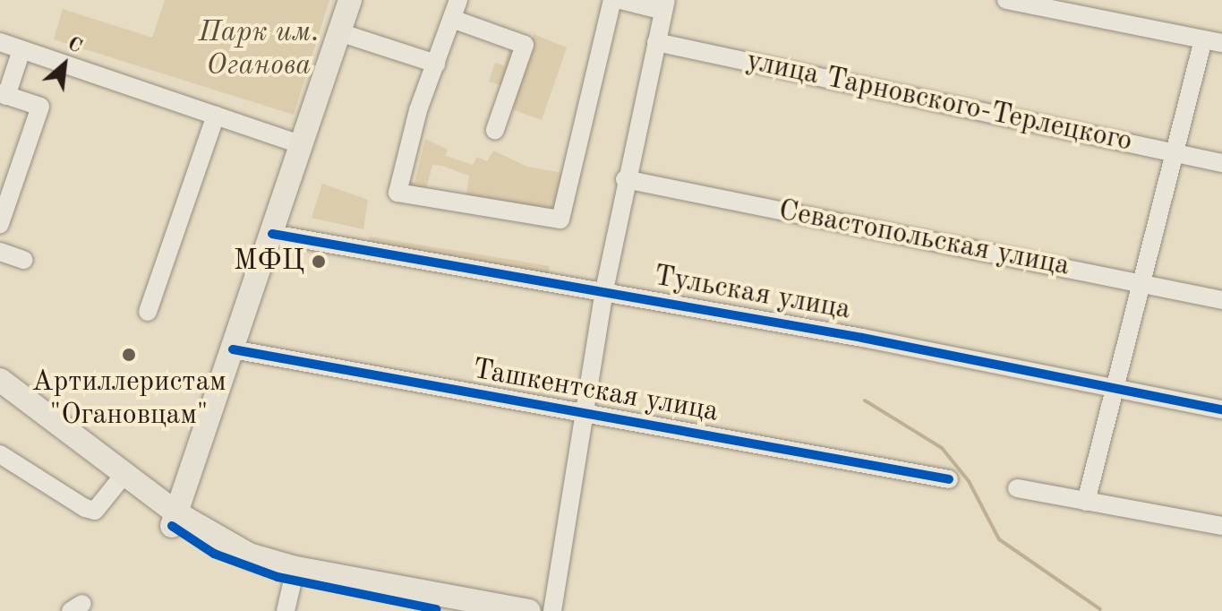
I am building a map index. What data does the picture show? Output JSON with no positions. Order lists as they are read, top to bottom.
{
  "streets": {
    "street": [
      "улица Тарновского-Терлецкого",
      "Севастопольская улица",
      "Тульская улица",
      "Ташкентская улица"
    ]
  },
  "parks": ["Парк им. Оганова"],
  "places": ["МФЦ", "Артиллеристам \"Огановцам\""],
  "north": "top right"
}
